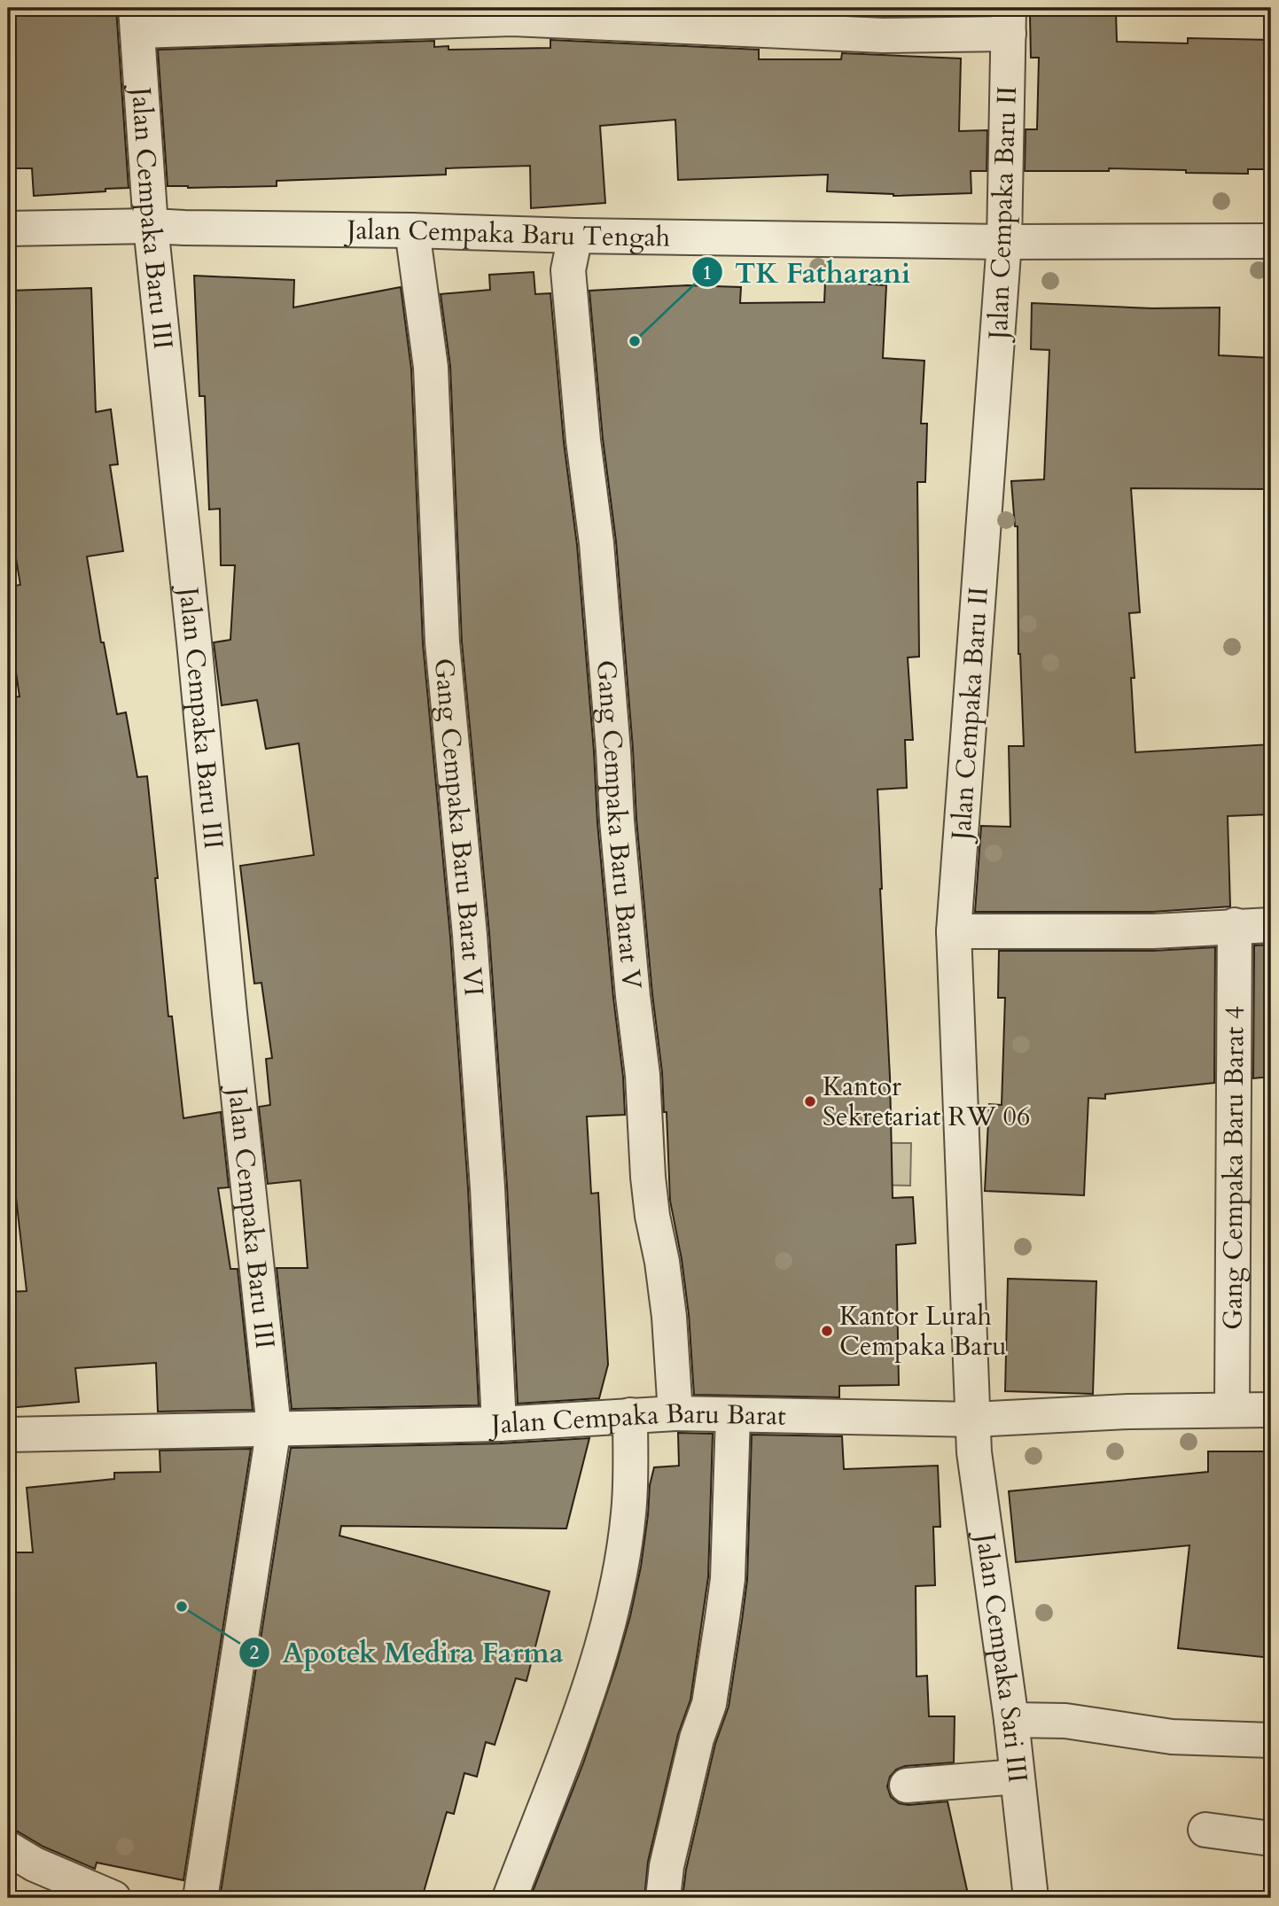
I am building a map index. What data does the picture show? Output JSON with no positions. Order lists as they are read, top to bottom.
{
  "streets": {
    "street": [
      "Jalan Cempaka Baru II",
      "Jalan Cempaka Baru III",
      "Jalan Cempaka Baru Tengah",
      "Gang Cempaka Baru Barat V",
      "Gang Cempaka Baru Barat VI",
      "Gang Cempaka Baru Barat 4",
      "Jalan Cempaka Baru Barat",
      "Jalan Cempaka Sari III"
    ]
  },
  "crossings": [
    ["Jalan Cempaka Baru II", "Jalan Cempaka Baru Tengah"],
    ["Jalan Cempaka Baru II", "Jalan Cempaka Baru Barat"],
    ["Jalan Cempaka Baru II", "Jalan Cempaka Sari III"],
    ["Jalan Cempaka Baru III", "Jalan Cempaka Baru Tengah"],
    ["Jalan Cempaka Baru III", "Jalan Cempaka Baru Barat"],
    ["Jalan Cempaka Baru Tengah", "Gang Cempaka Baru Barat V"],
    ["Jalan Cempaka Baru Tengah", "Gang Cempaka Baru Barat VI"],
    ["Gang Cempaka Baru Barat V", "Jalan Cempaka Baru Barat"],
    ["Gang Cempaka Baru Barat VI", "Jalan Cempaka Baru Barat"],
    ["Gang Cempaka Baru Barat 4", "Jalan Cempaka Baru Barat"],
    ["Jalan Cempaka Baru Barat", "Jalan Cempaka Sari III"]
  ],
  "places": [
    "TK Fatharani",
    "Kantor Sekretariat RW 06",
    "Kantor Lurah Cempaka Baru",
    "Apotek Medira Farma"
  ]
}
